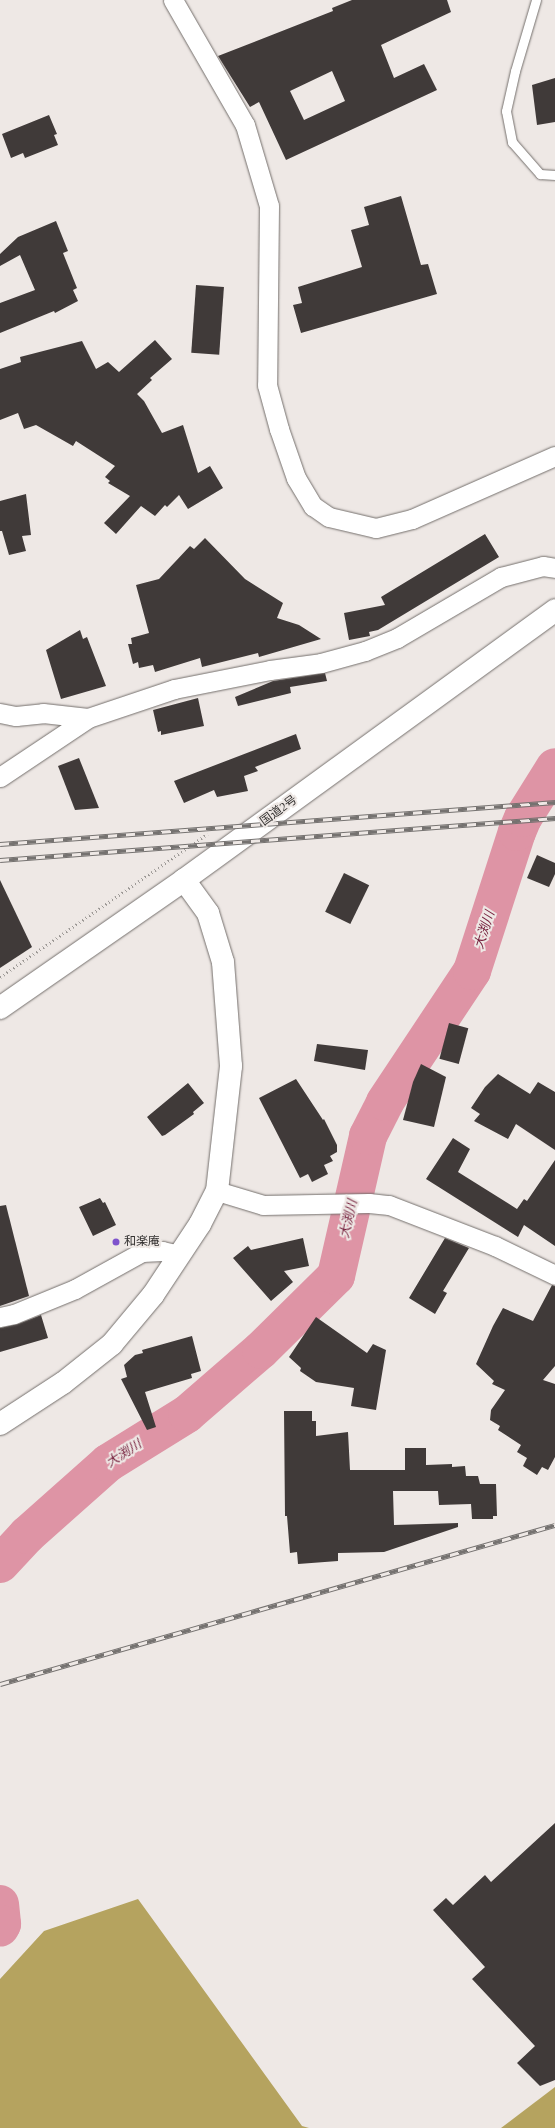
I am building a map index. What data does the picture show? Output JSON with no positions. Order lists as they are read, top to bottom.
{
  "streets": {
    "main road": ["国道2号"]
  },
  "water": ["大渕川"],
  "places": ["和楽庵"]
}
